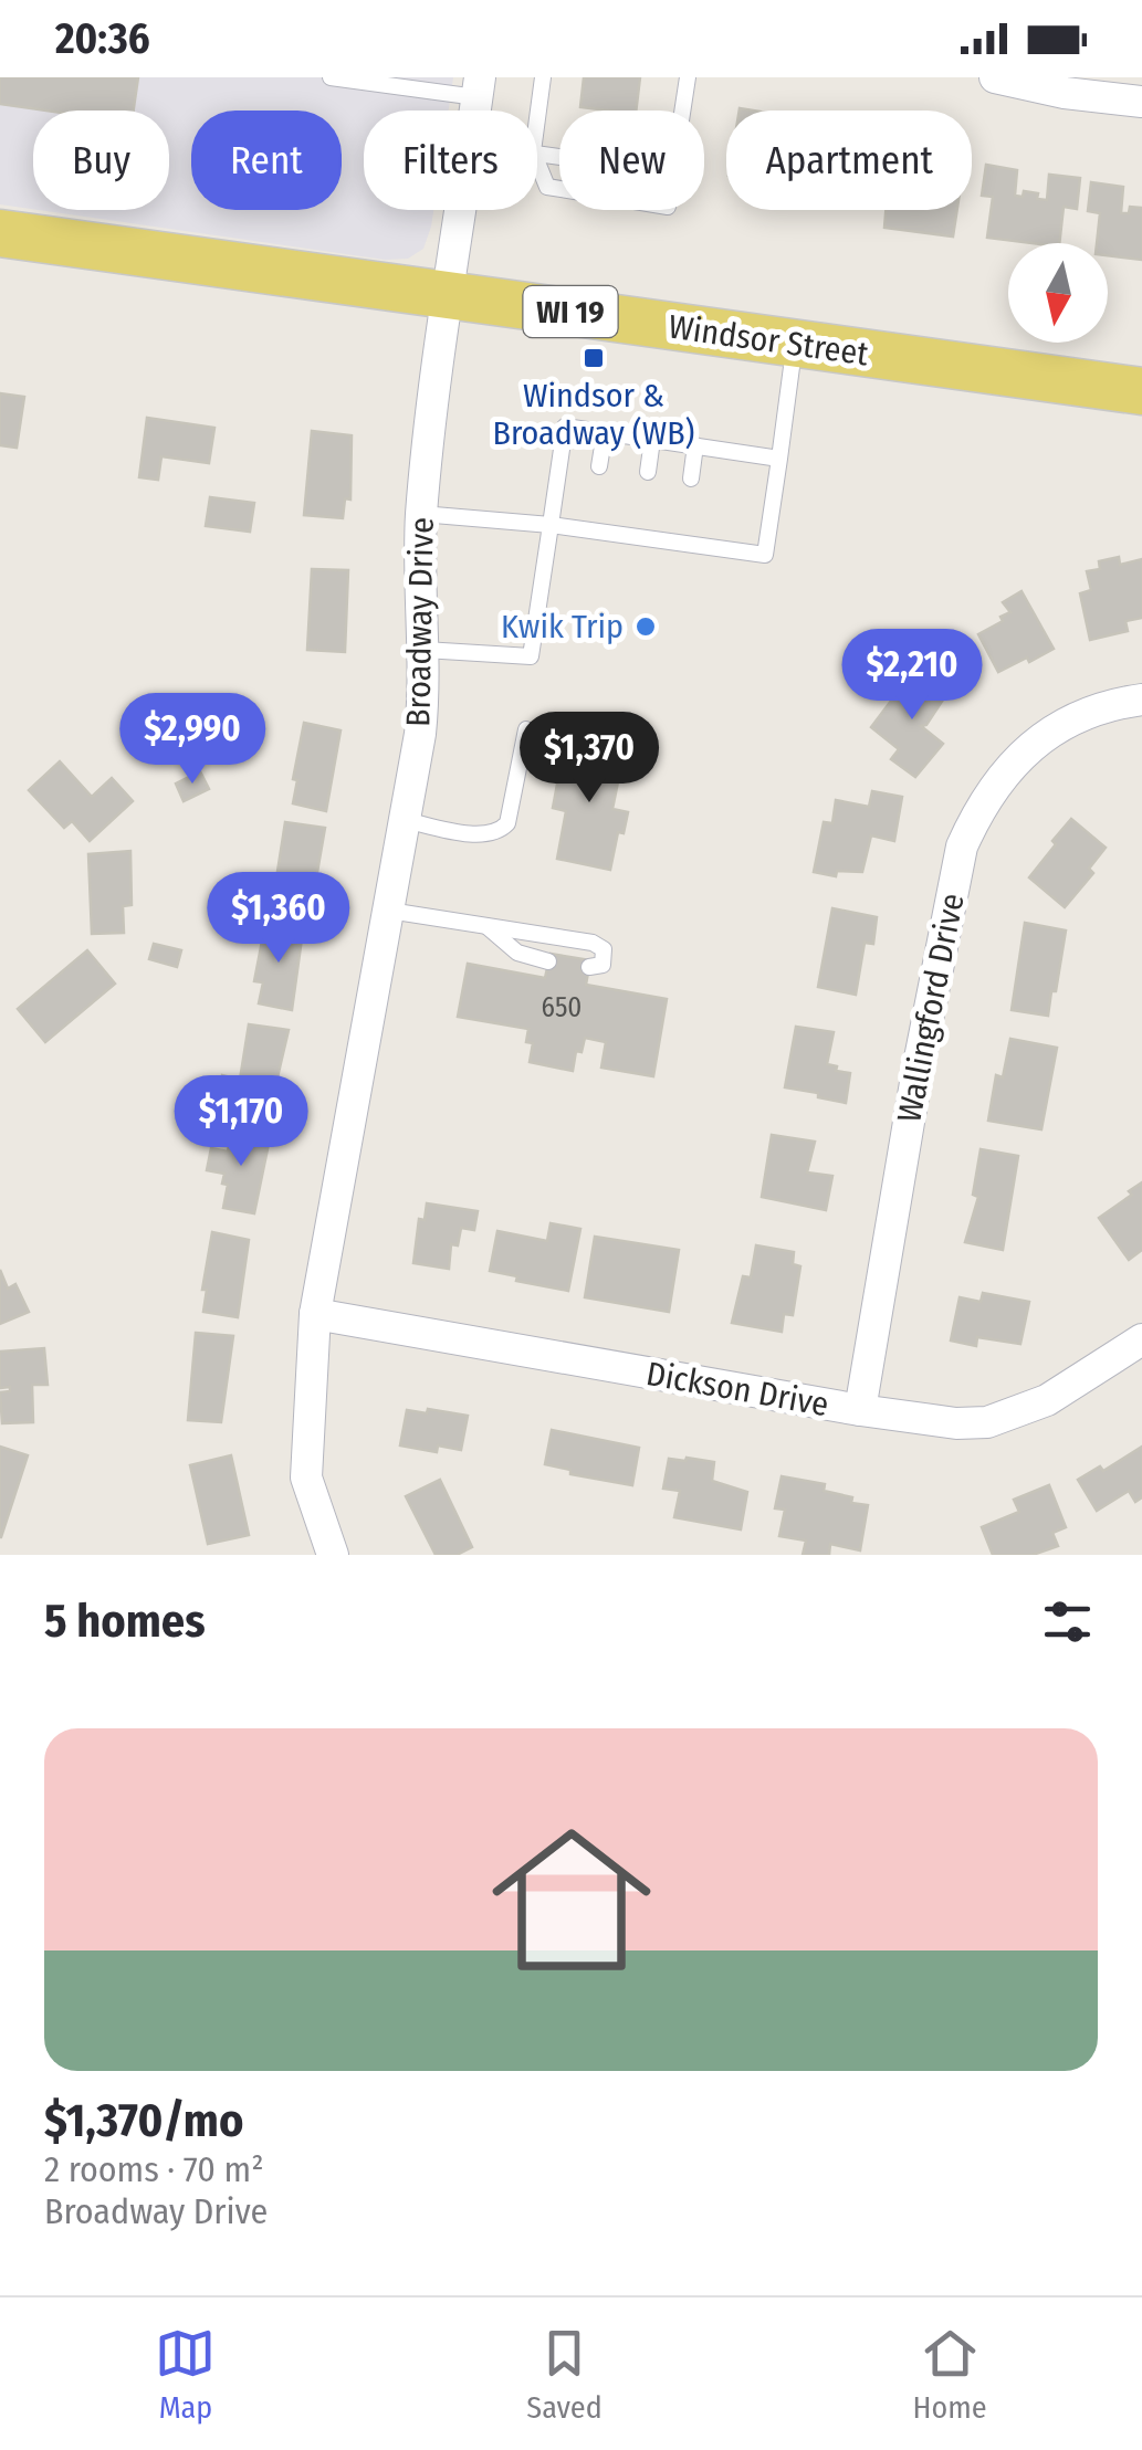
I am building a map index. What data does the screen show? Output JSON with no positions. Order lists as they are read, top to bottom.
{
  "streets": {
    "main road": ["WI 19", "Windsor Street"],
    "street": ["Broadway Drive", "Wallingford Drive", "Dickson Drive"]
  },
  "crossings": [
    ["Windsor Street", "Broadway Drive"],
    ["Broadway Drive", "Dickson Drive"],
    ["Wallingford Drive", "Dickson Drive"]
  ],
  "places": {
    "transit": ["Windsor & Broadway (WB)"],
    "other": ["Kwik Trip"]
  },
  "house_numbers": ["650"],
  "north": "bottom",
  "page": {
    "status": "20:36",
    "chip": [
      "Buy",
      "Rent",
      "Filters",
      "New",
      "Apartment"
    ],
    "price": [
      "$2,210",
      "$2,990",
      "$1,370",
      "$1,360",
      "$1,170"
    ],
    "heading": "5 homes",
    "list": [
      {
        "name": "$1,370/mo",
        "note": "2 rooms · 70 m² · Broadway Drive"
      }
    ],
    "tabs": ["Map", "Saved", "Home"]
  }
}
